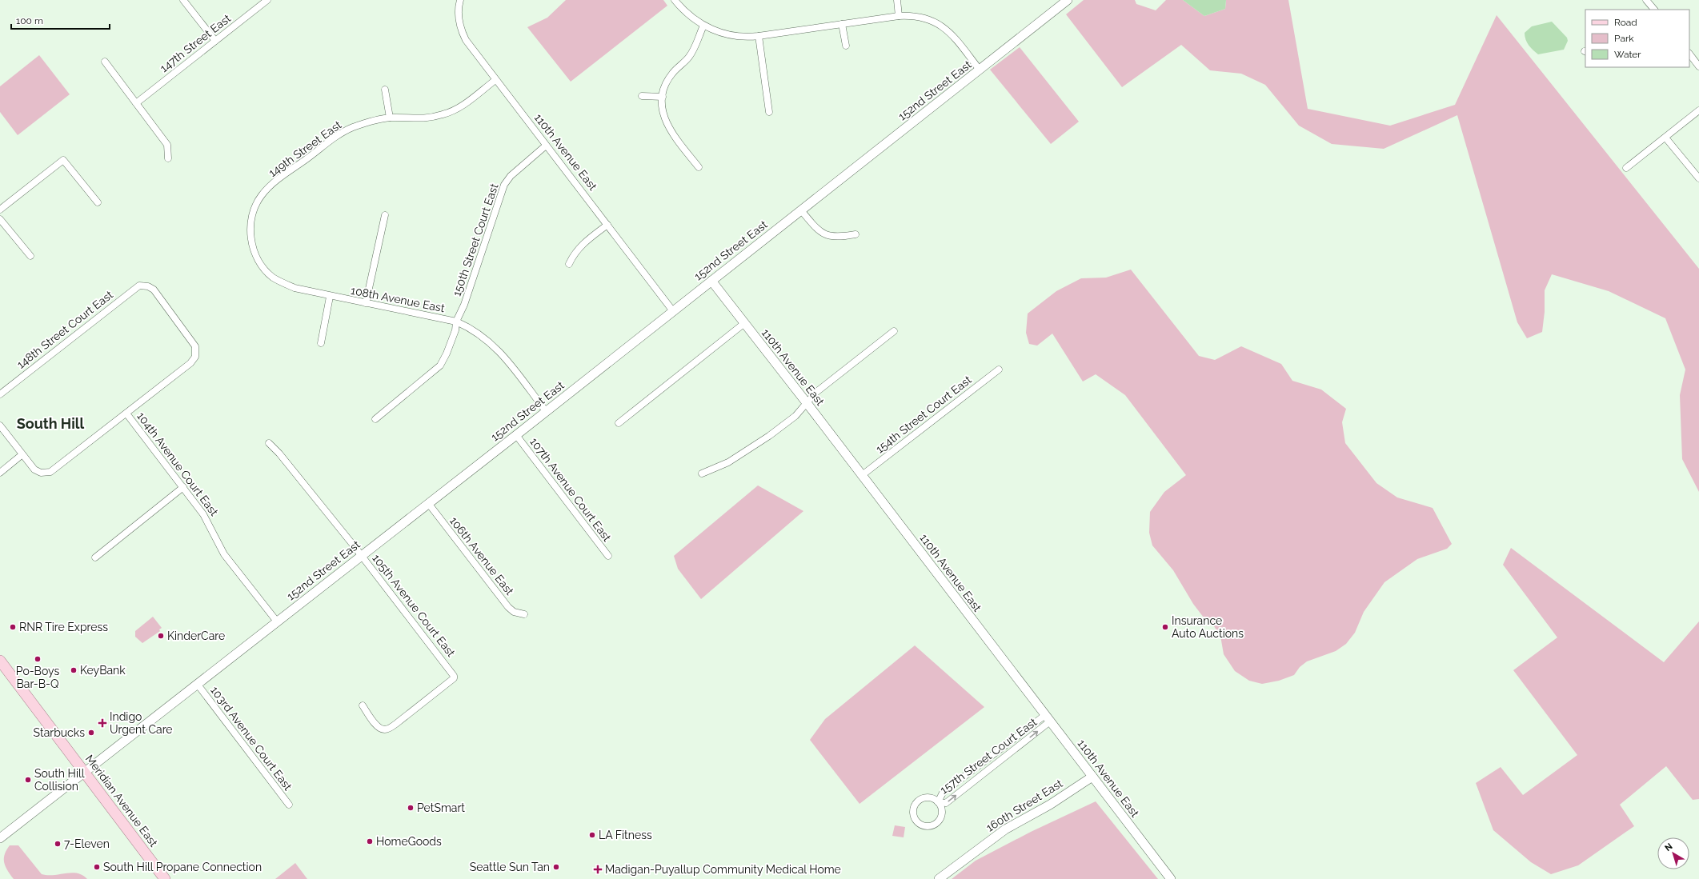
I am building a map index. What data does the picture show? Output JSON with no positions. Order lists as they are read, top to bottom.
{
  "streets": {
    "main road": [
      "152nd Street East",
      "110th Avenue East",
      "Meridian Avenue East",
      "160th Street East"
    ],
    "street": [
      "147th Street East",
      "149th Street East",
      "150th Street Court East",
      "108th Avenue East",
      "148th Street Court East",
      "154th Street Court East",
      "104th Avenue Court East",
      "107th Avenue Court East",
      "106th Avenue East",
      "105th Avenue Court East",
      "103rd Avenue Court East",
      "157th Street Court East"
    ]
  },
  "crossings": [
    ["152nd Street East", "110th Avenue East"],
    ["152nd Street East", "108th Avenue East"],
    ["152nd Street East", "104th Avenue Court East"],
    ["152nd Street East", "107th Avenue Court East"],
    ["152nd Street East", "106th Avenue East"],
    ["152nd Street East", "105th Avenue Court East"],
    ["152nd Street East", "103rd Avenue Court East"],
    ["152nd Street East", "Meridian Avenue East"],
    ["149th Street East", "110th Avenue East"],
    ["149th Street East", "108th Avenue East"],
    ["110th Avenue East", "150th Street Court East"],
    ["110th Avenue East", "154th Street Court East"],
    ["110th Avenue East", "157th Street Court East"],
    ["110th Avenue East", "160th Street East"],
    ["150th Street Court East", "108th Avenue East"],
    ["148th Street Court East", "104th Avenue Court East"]
  ],
  "districts": ["South Hill"],
  "places": {
    "other": [
      "RNR Tire Express",
      "Insurance Auto Auctions",
      "KinderCare",
      "Po-Boys Bar-B-Q",
      "KeyBank",
      "Starbucks",
      "South Hill Collision",
      "PetSmart",
      "LA Fitness",
      "HomeGoods",
      "7-Eleven",
      "South Hill Propane Connection",
      "Seattle Sun Tan"
    ],
    "health": ["Indigo Urgent Care", "Madigan-Puyallup Community Medical Home"]
  },
  "legend": ["Road", "Park", "Water"],
  "scale_bar": "100 m",
  "north": "top left"
}
